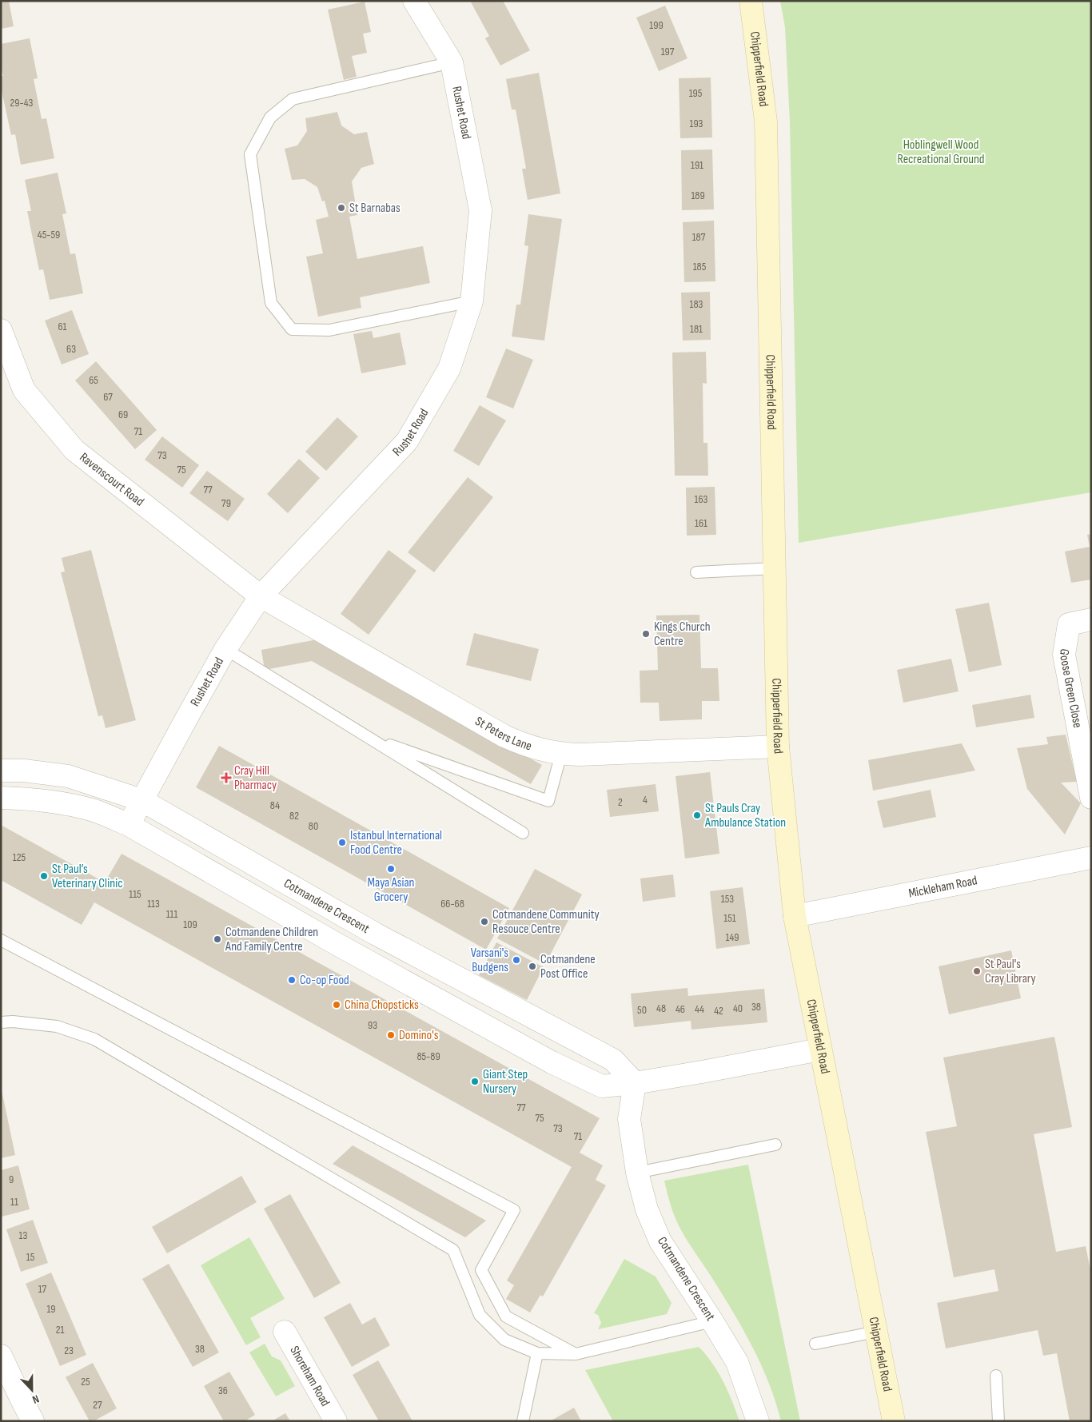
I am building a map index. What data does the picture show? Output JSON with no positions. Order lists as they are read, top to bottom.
{
  "streets": {
    "street": [
      "Chipperfield Road",
      "Rushet Road",
      "Ravenscourt Road",
      "Goose Green Close",
      "St Peters Lane",
      "Mickleham Road",
      "Cotmandene Crescent",
      "Shoreham Road"
    ]
  },
  "crossings": [
    ["Chipperfield Road", "St Peters Lane"],
    ["Chipperfield Road", "Mickleham Road"],
    ["Rushet Road", "Ravenscourt Road"],
    ["Rushet Road", "St Peters Lane"],
    ["Rushet Road", "Cotmandene Crescent"],
    ["Ravenscourt Road", "St Peters Lane"]
  ],
  "parks": ["Hoblingwell Wood Recreational Ground"],
  "places": {
    "other": [
      "St Barnabas",
      "Kings Church Centre",
      "St Pauls Cray Ambulance Station",
      "Istanbul International Food Centre",
      "Maya Asian Grocery",
      "St Paul’s Veterinary Clinic",
      "Cotmandene Community Resouce Centre",
      "Cotmandene Children And Family Centre",
      "Varsani's Budgens",
      "Cotmandene Post Office",
      "St Paul's Cray Library",
      "Co-op Food",
      "China Chopsticks",
      "Domino's",
      "Giant Step Nursery"
    ],
    "health": ["Cray Hill Pharmacy"]
  },
  "house_numbers": [
    "199",
    "197",
    "195",
    "29-43",
    "193",
    "191",
    "189",
    "45-59",
    "187",
    "185",
    "183",
    "61",
    "181",
    "63",
    "65",
    "67",
    "69",
    "71",
    "73",
    "75",
    "77",
    "163",
    "79",
    "161",
    "4",
    "2",
    "84",
    "82",
    "80",
    "125",
    "115",
    "153",
    "113",
    "66-68",
    "111",
    "151",
    "109",
    "149",
    "38",
    "48",
    "40",
    "46",
    "44",
    "50",
    "42",
    "93",
    "85-89",
    "77",
    "75",
    "73",
    "71",
    "9",
    "11",
    "13",
    "15",
    "17",
    "19",
    "21",
    "38",
    "23",
    "25",
    "36",
    "27"
  ],
  "north": "bottom"
}
